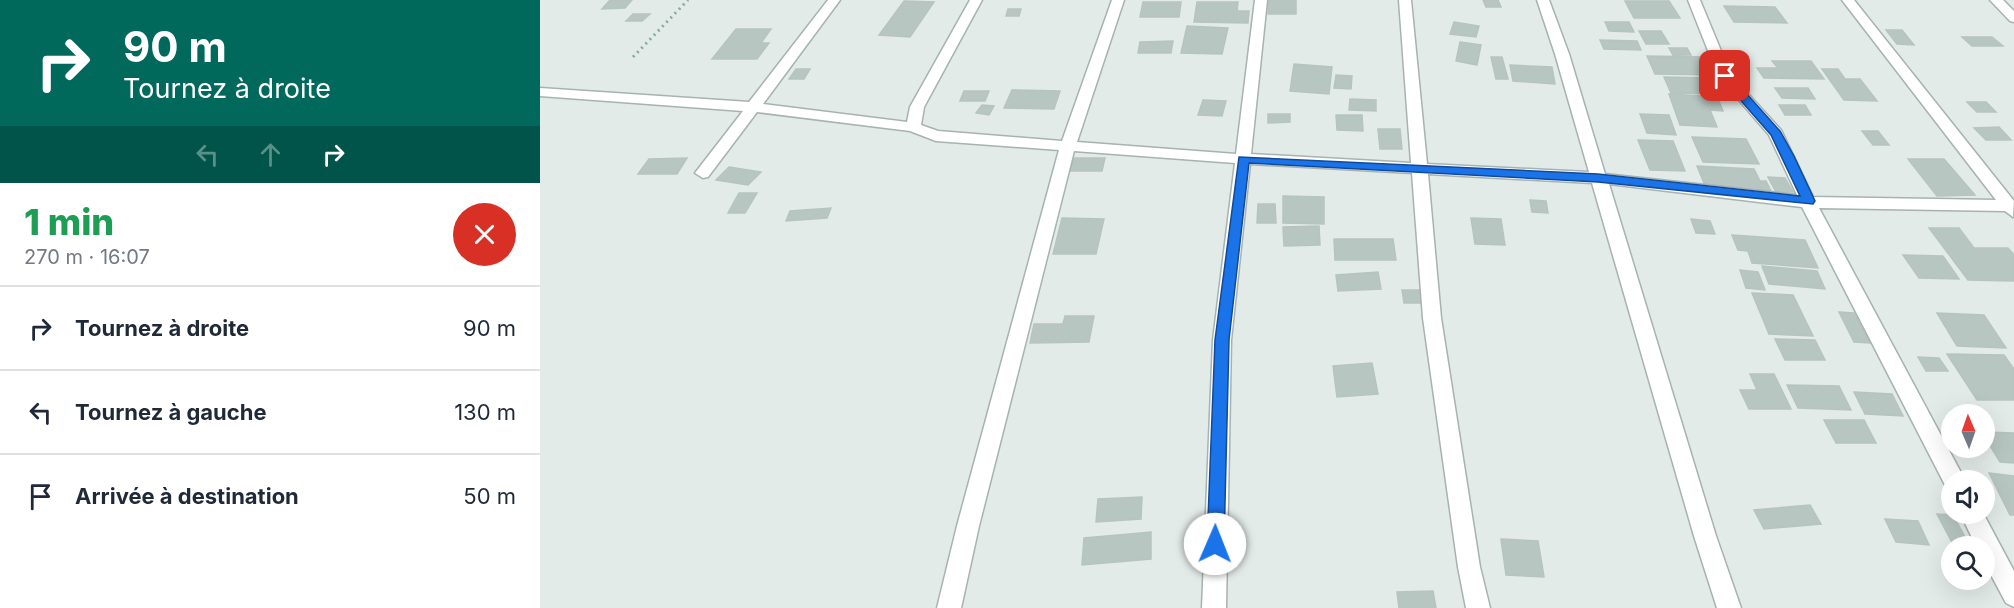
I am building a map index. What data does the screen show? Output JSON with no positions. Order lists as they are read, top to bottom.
{
  "north": "top",
  "page": {
    "turn": ["90 m", "Tournez à droite"],
    "heading": ["1 min", "270 m · 16:07"],
    "list": [
      {
        "name": "Tournez à droite",
        "value": "90 m"
      },
      {
        "name": "Tournez à gauche",
        "value": "130 m"
      },
      {
        "name": "Arrivée à destination",
        "value": "50 m"
      }
    ]
  }
}
